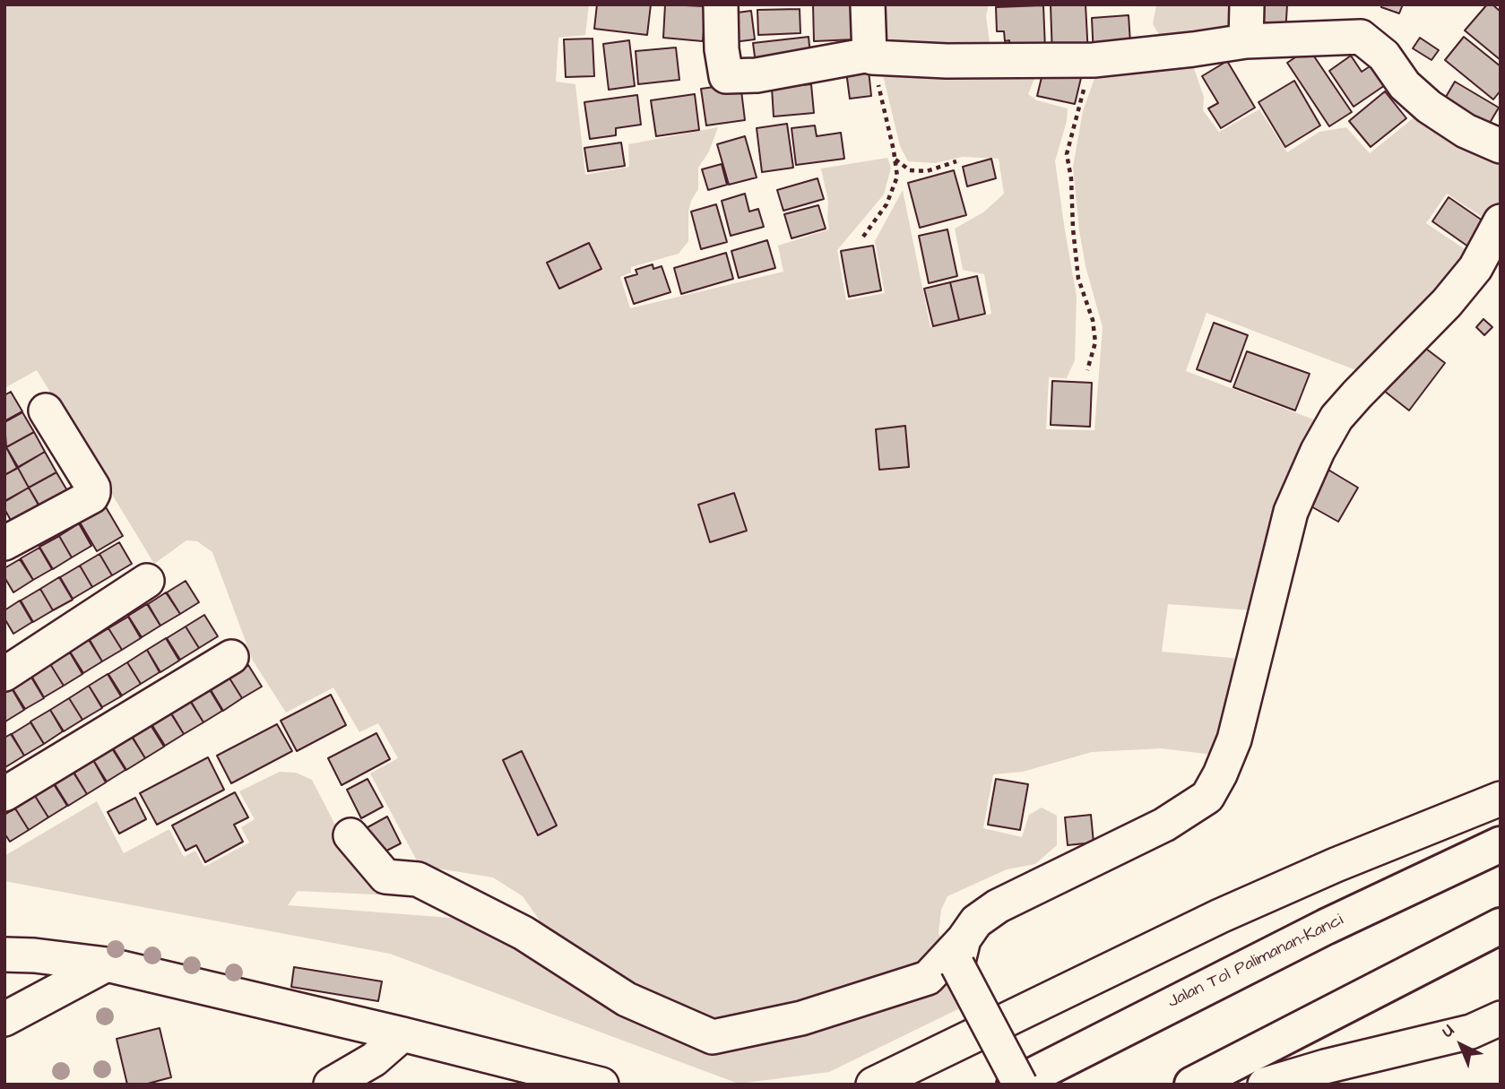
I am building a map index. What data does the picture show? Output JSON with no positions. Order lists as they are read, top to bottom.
{
  "streets": {
    "highway": ["Jalan Tol Palimanan–Kanci"]
  },
  "north": "top left"
}
